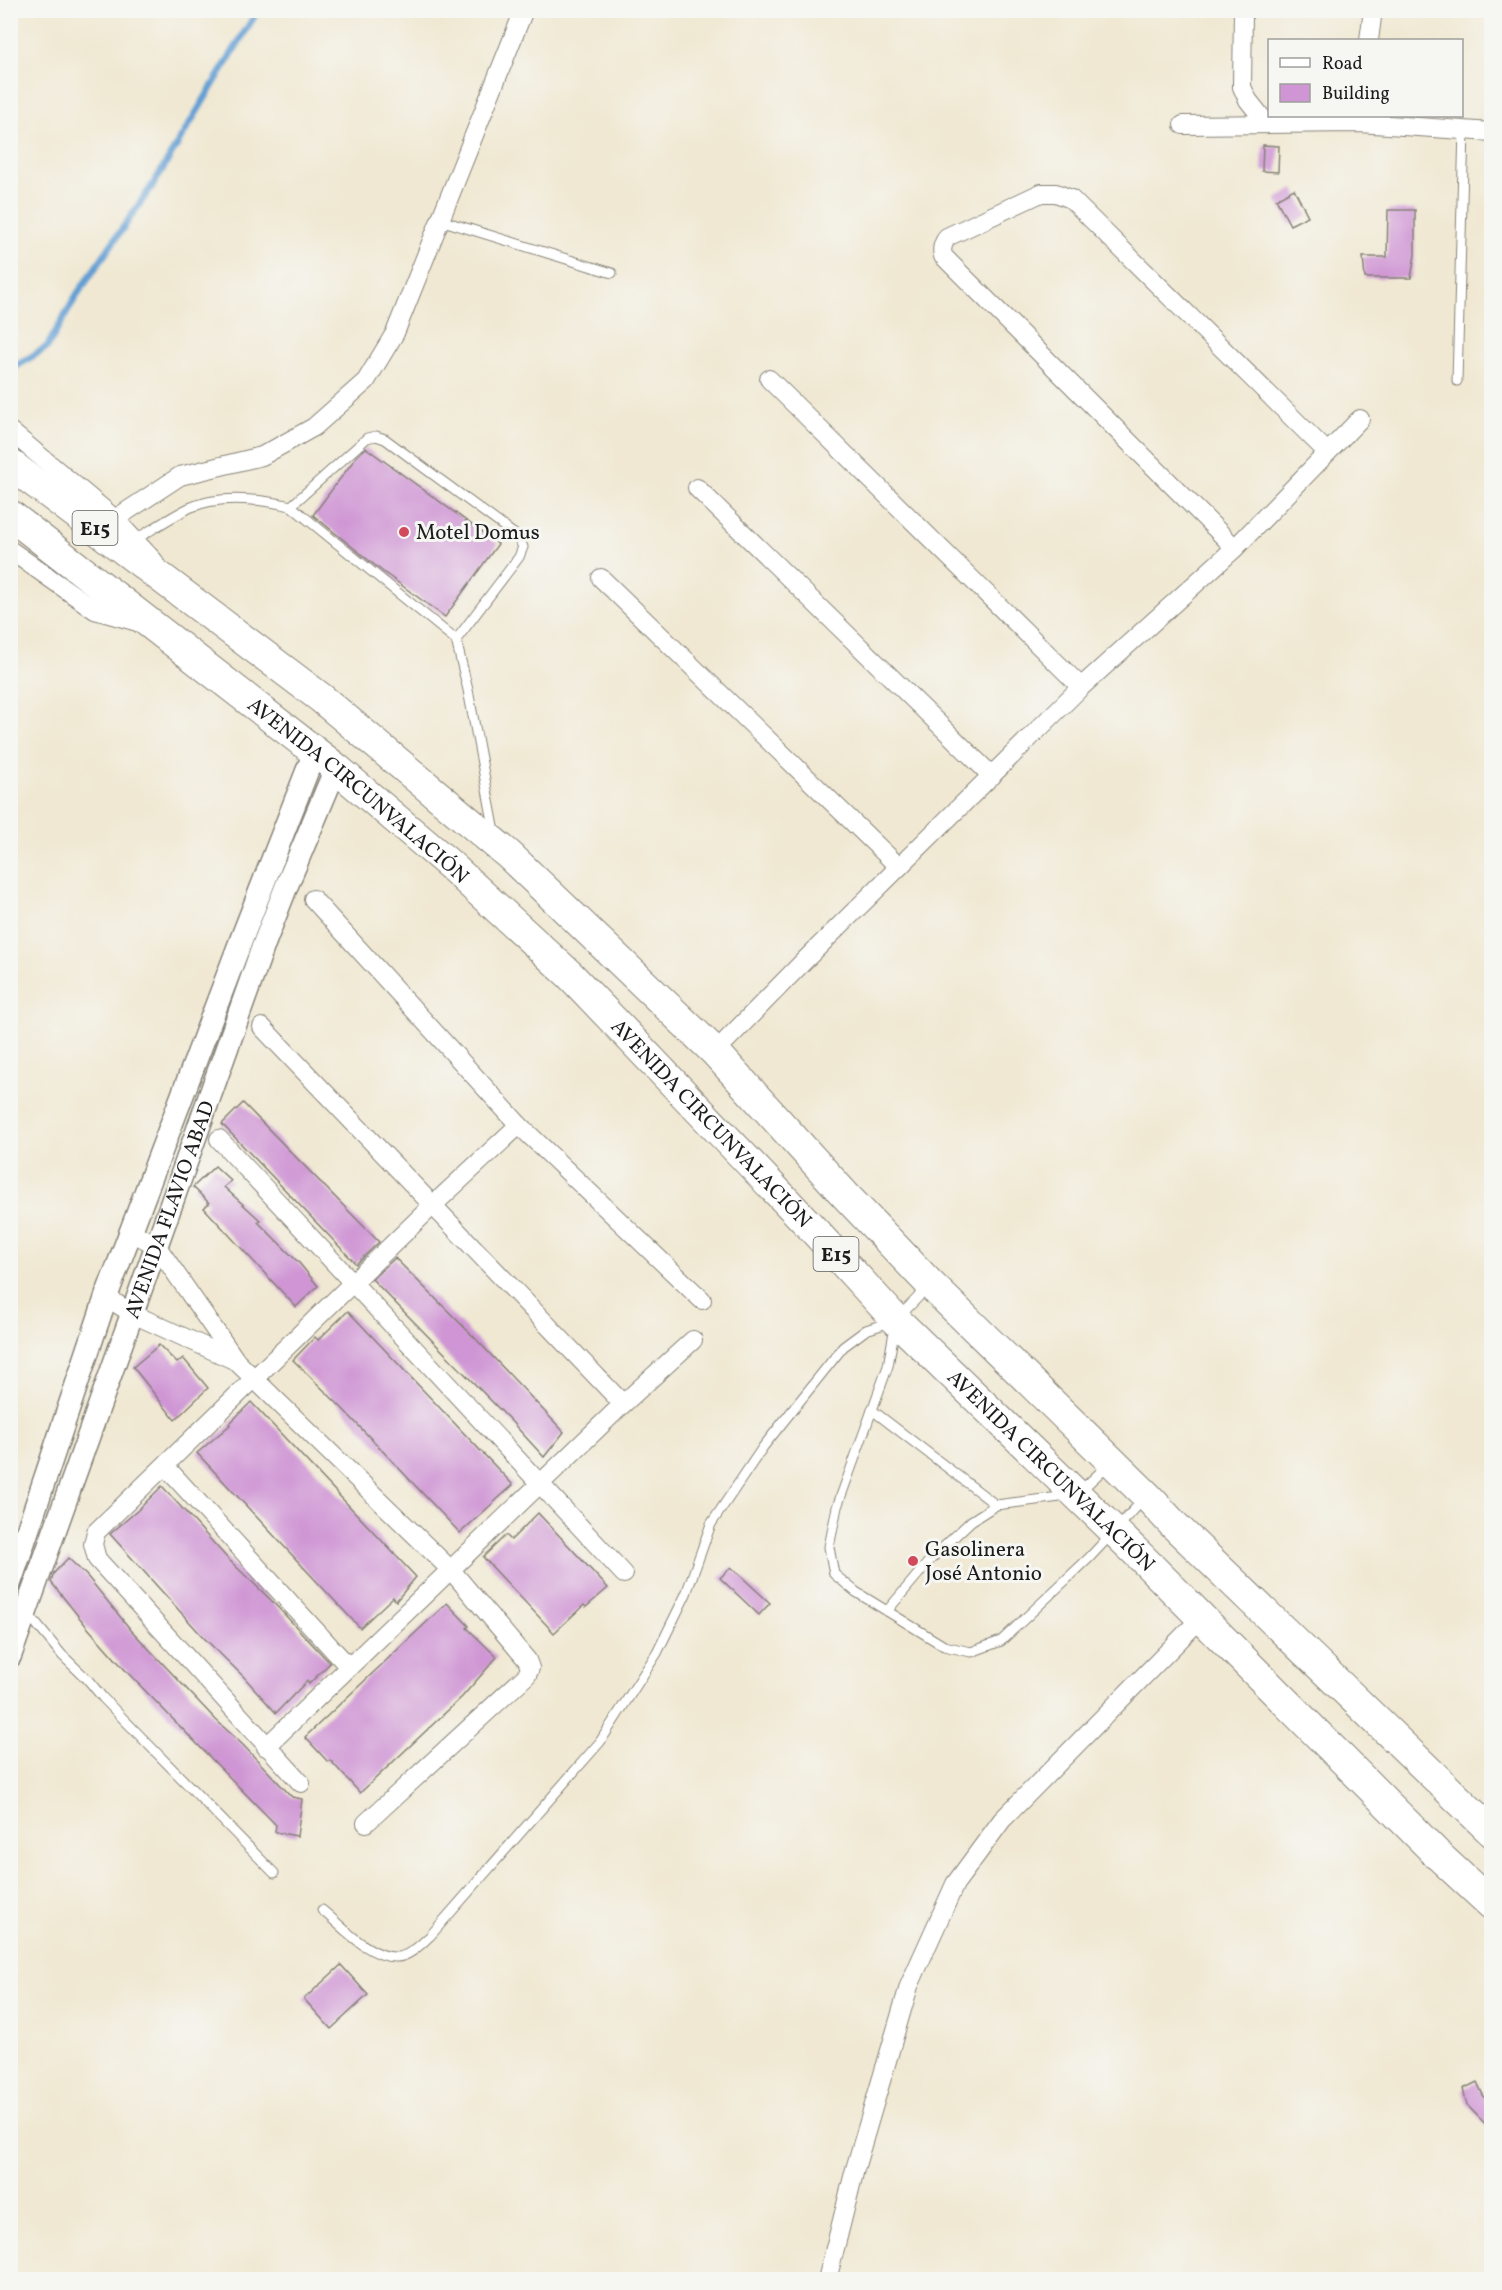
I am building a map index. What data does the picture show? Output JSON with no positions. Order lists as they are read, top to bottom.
{
  "streets": {
    "highway": ["E15", "AVENIDA CIRCUNVALACIÓN"],
    "street": ["AVENIDA FLAVIO ABAD"]
  },
  "crossings": [
    ["AVENIDA CIRCUNVALACIÓN", "AVENIDA FLAVIO ABAD"]
  ],
  "places": ["Motel Domus", "Gasolinera José Antonio"],
  "legend": ["Road", "Building"]
}
